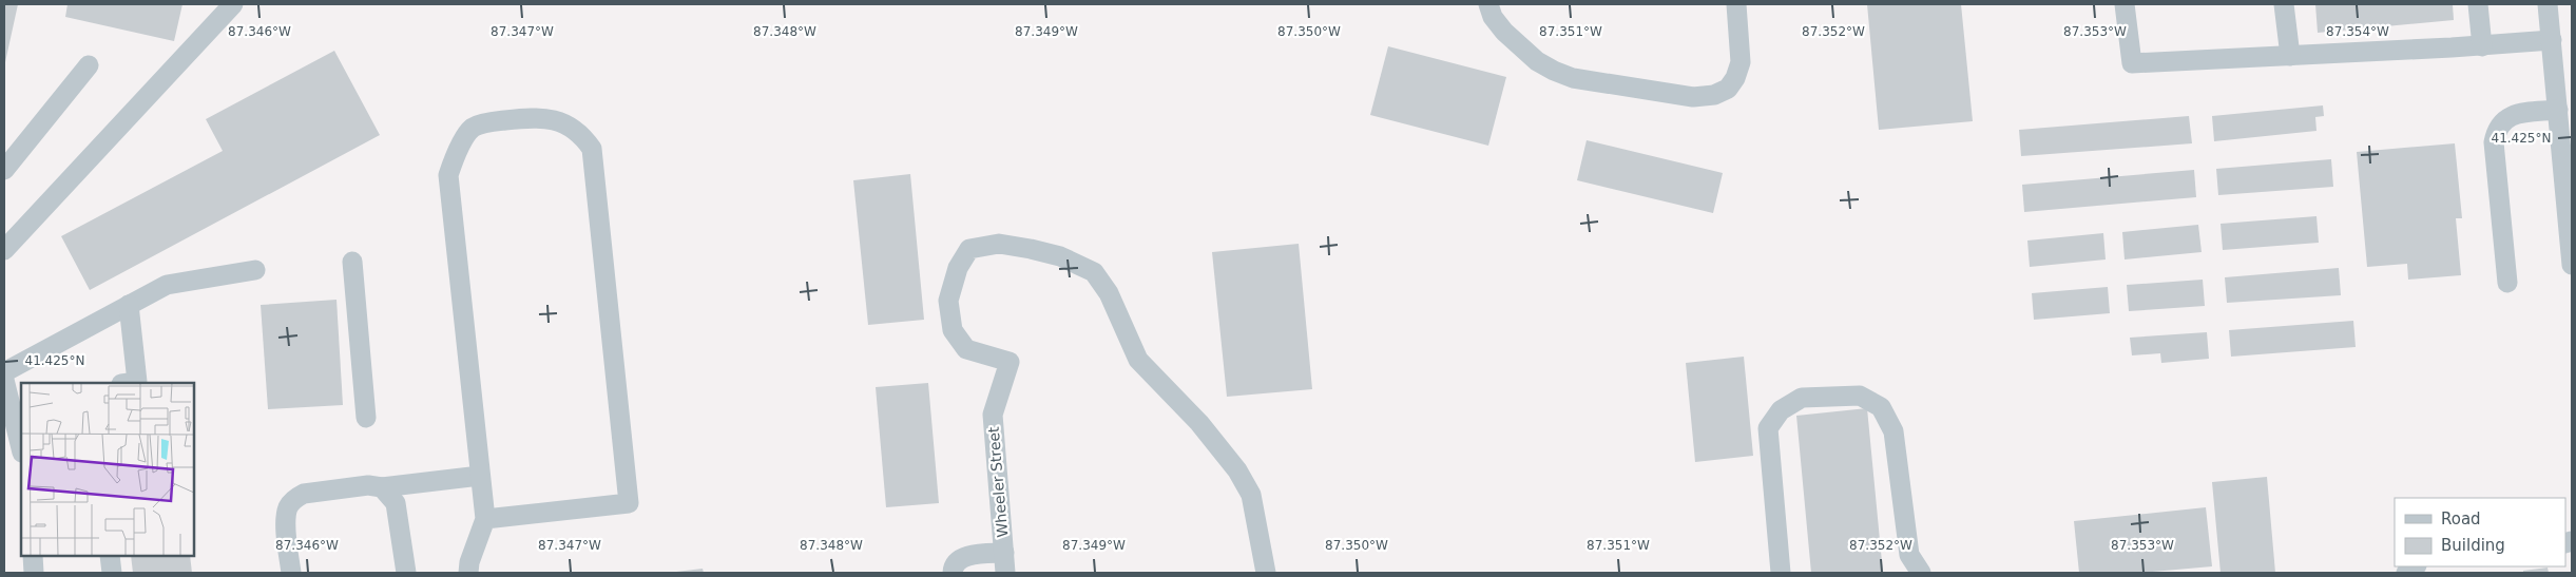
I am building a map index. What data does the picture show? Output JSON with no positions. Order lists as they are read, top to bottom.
{
  "streets": {
    "street": ["Wheeler Street"]
  },
  "legend": ["Road", "Building"],
  "coordinates": [
    "87.346°W",
    "87.347°W",
    "87.348°W",
    "87.349°W",
    "87.350°W",
    "87.351°W",
    "87.352°W",
    "87.353°W",
    "87.354°W",
    "41.425°N"
  ]
}
